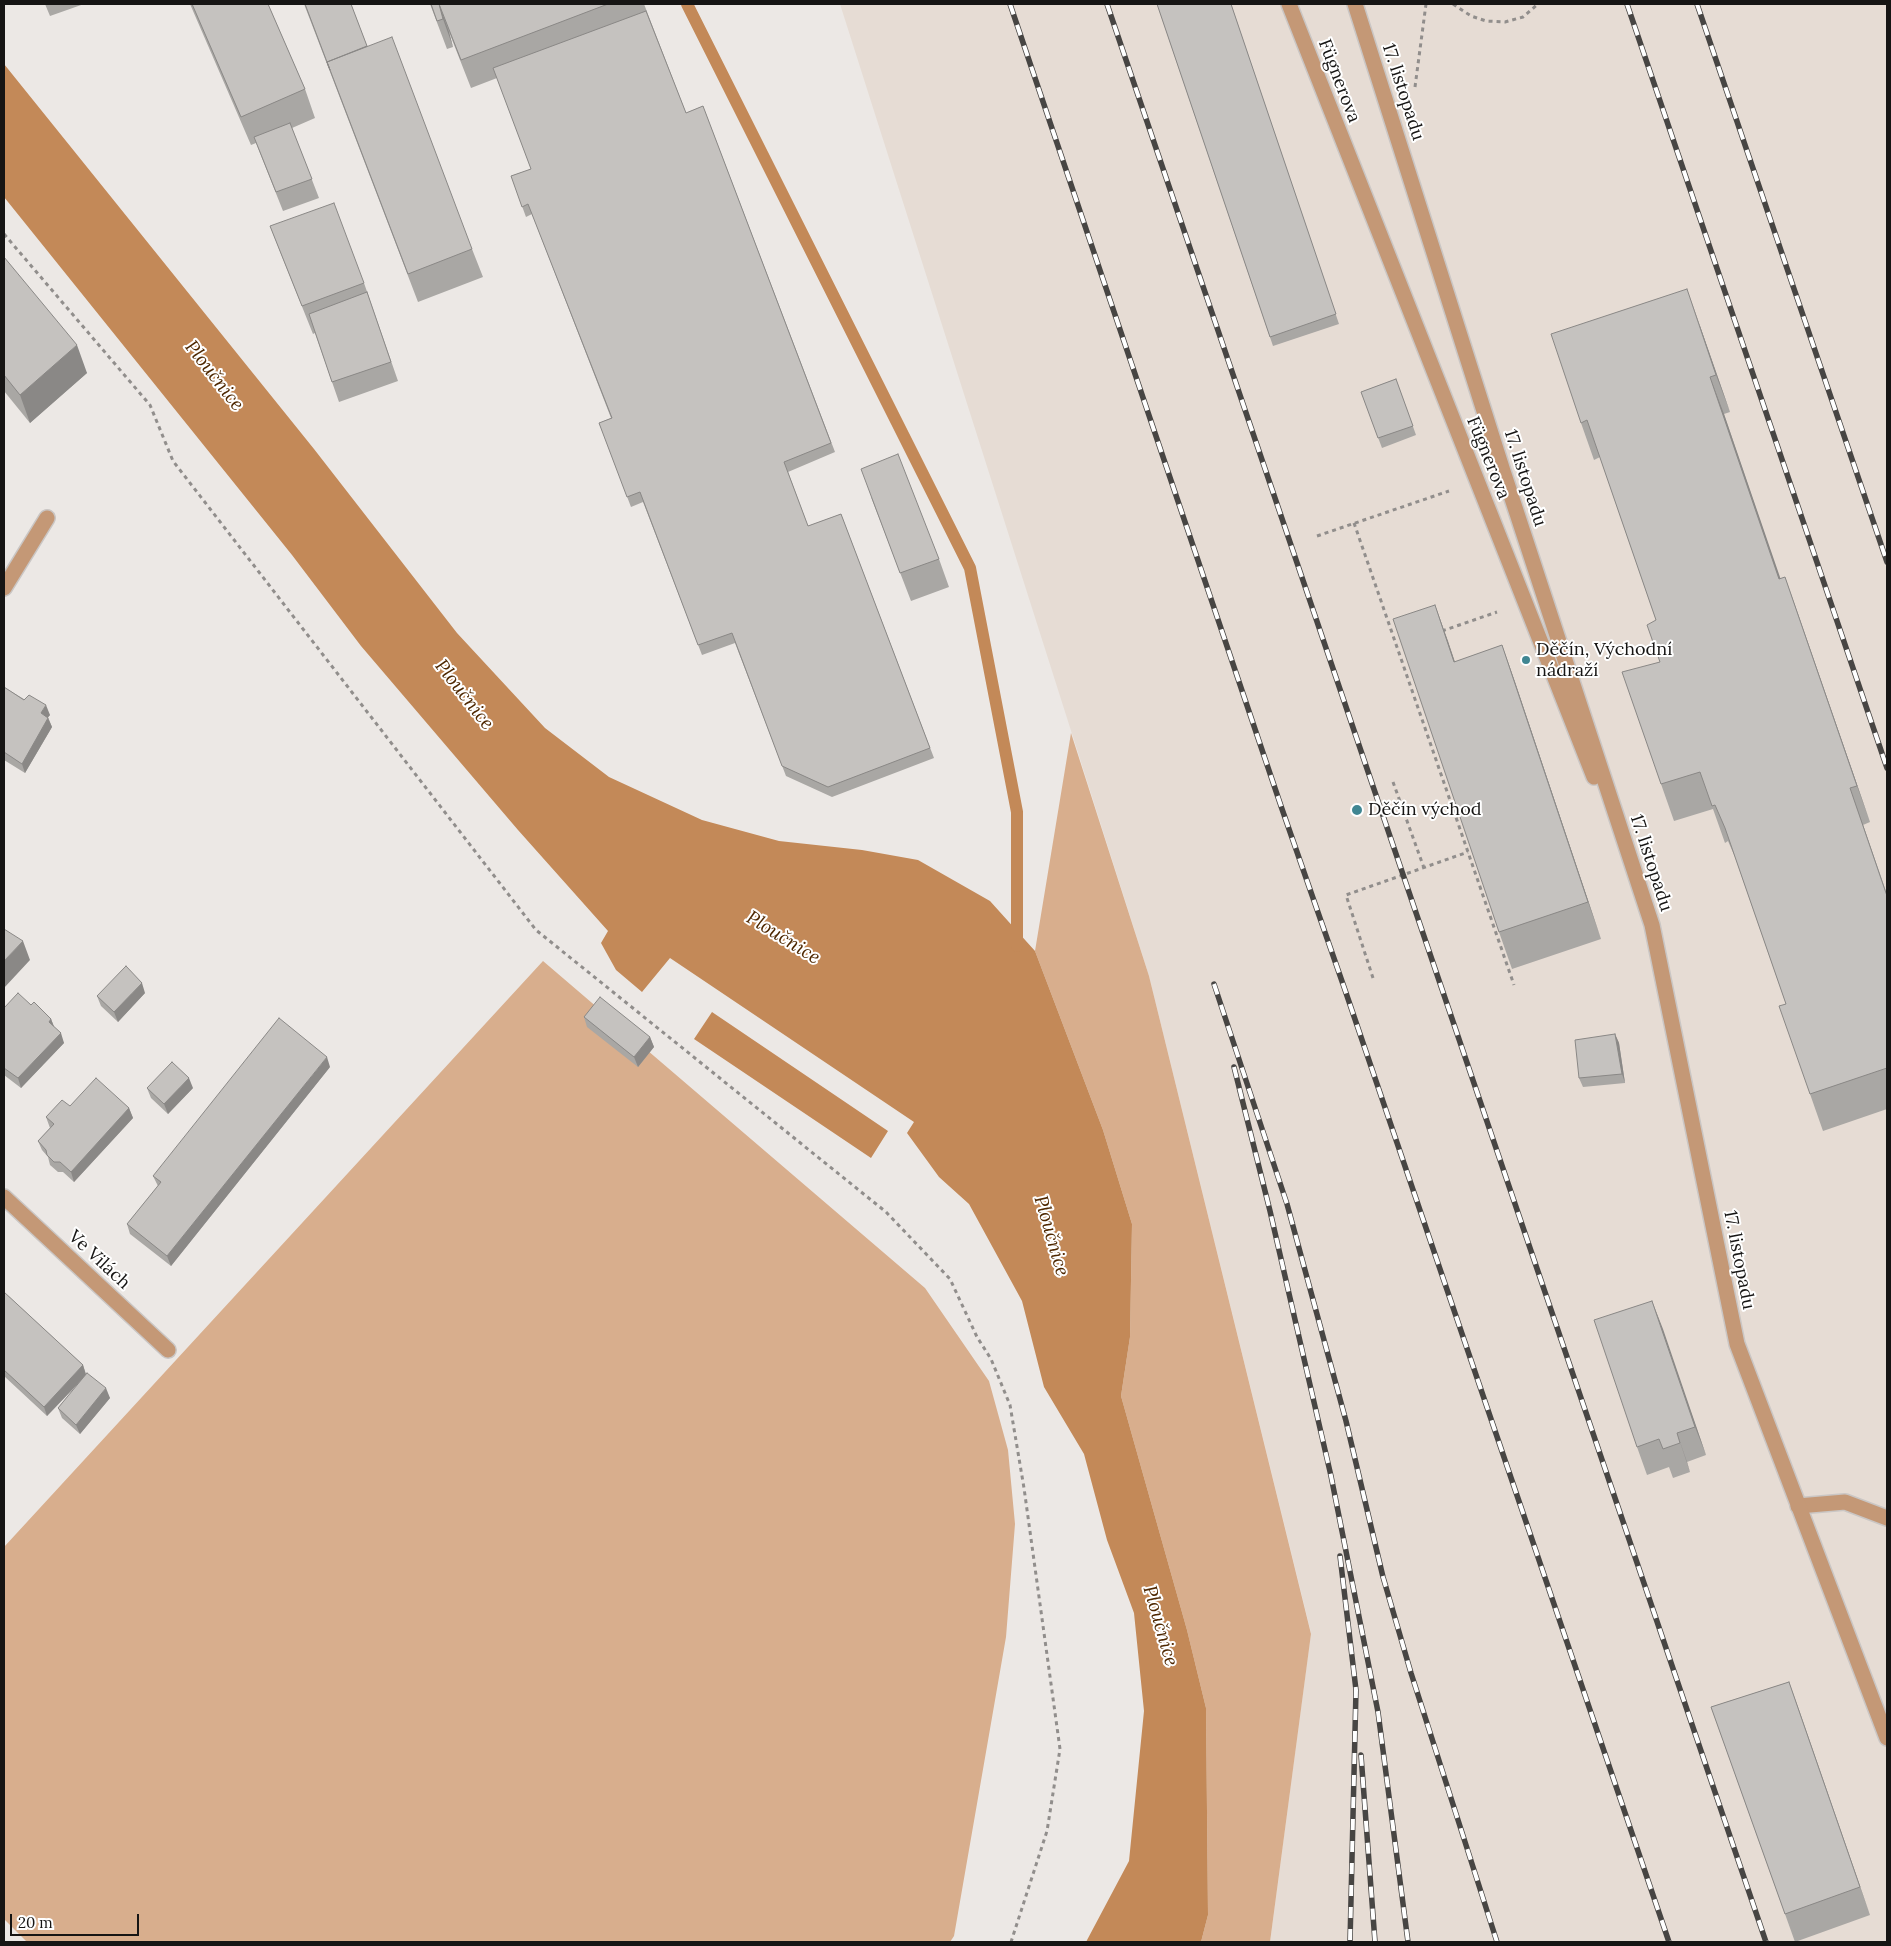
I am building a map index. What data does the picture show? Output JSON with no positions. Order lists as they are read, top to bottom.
{
  "streets": {
    "street": ["Fügnerova", "17. listopadu", "Ve Vilách"]
  },
  "crossings": [
    ["Fügnerova", "17. listopadu"]
  ],
  "water": ["Ploučnice"],
  "places": ["Děčín, Východní nádraží", "Děčín východ"],
  "scale_bar": "20 m"
}
